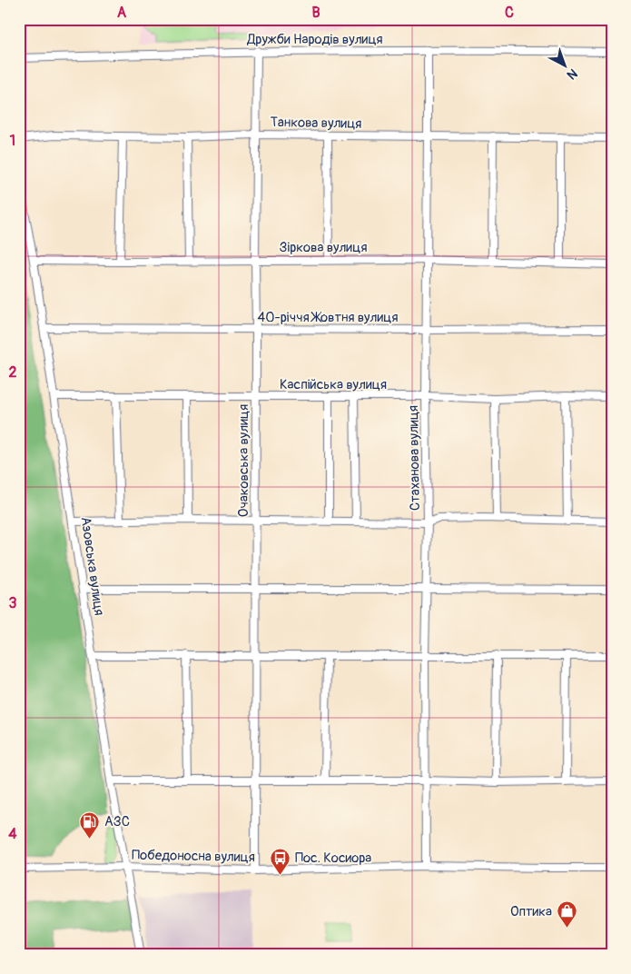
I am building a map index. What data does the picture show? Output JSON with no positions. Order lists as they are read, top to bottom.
{
  "streets": {
    "street": [
      "Дружби Народів вулиця",
      "Танкова вулиця",
      "Зіркова вулиця",
      "40-річчя Жовтня вулиця",
      "Каспійська вулиця",
      "Стаханова вулиця",
      "Очаковська вулиця",
      "Азовська вулиця",
      "Победоносна вулиця"
    ]
  },
  "crossings": [
    ["Дружби Народів вулиця", "Стаханова вулиця"],
    ["Дружби Народів вулиця", "Очаковська вулиця"],
    ["Танкова вулиця", "Стаханова вулиця"],
    ["Танкова вулиця", "Очаковська вулиця"],
    ["Зіркова вулиця", "Стаханова вулиця"],
    ["Зіркова вулиця", "Очаковська вулиця"],
    ["Зіркова вулиця", "Азовська вулиця"],
    ["40-річчя Жовтня вулиця", "Стаханова вулиця"],
    ["40-річчя Жовтня вулиця", "Очаковська вулиця"],
    ["40-річчя Жовтня вулиця", "Азовська вулиця"],
    ["Каспійська вулиця", "Стаханова вулиця"],
    ["Каспійська вулиця", "Очаковська вулиця"],
    ["Каспійська вулиця", "Азовська вулиця"],
    ["Стаханова вулиця", "Победоносна вулиця"],
    ["Очаковська вулиця", "Победоносна вулиця"],
    ["Азовська вулиця", "Победоносна вулиця"]
  ],
  "places": {
    "fuel station": ["АЗС"],
    "bus stop": ["Пос. Косиора"],
    "shop": ["Оптика"]
  },
  "north": "bottom right",
  "grid": {
    "columns": ["A", "B", "C"],
    "rows": [
      "1",
      "2",
      "3",
      "4"
    ]
  }
}
